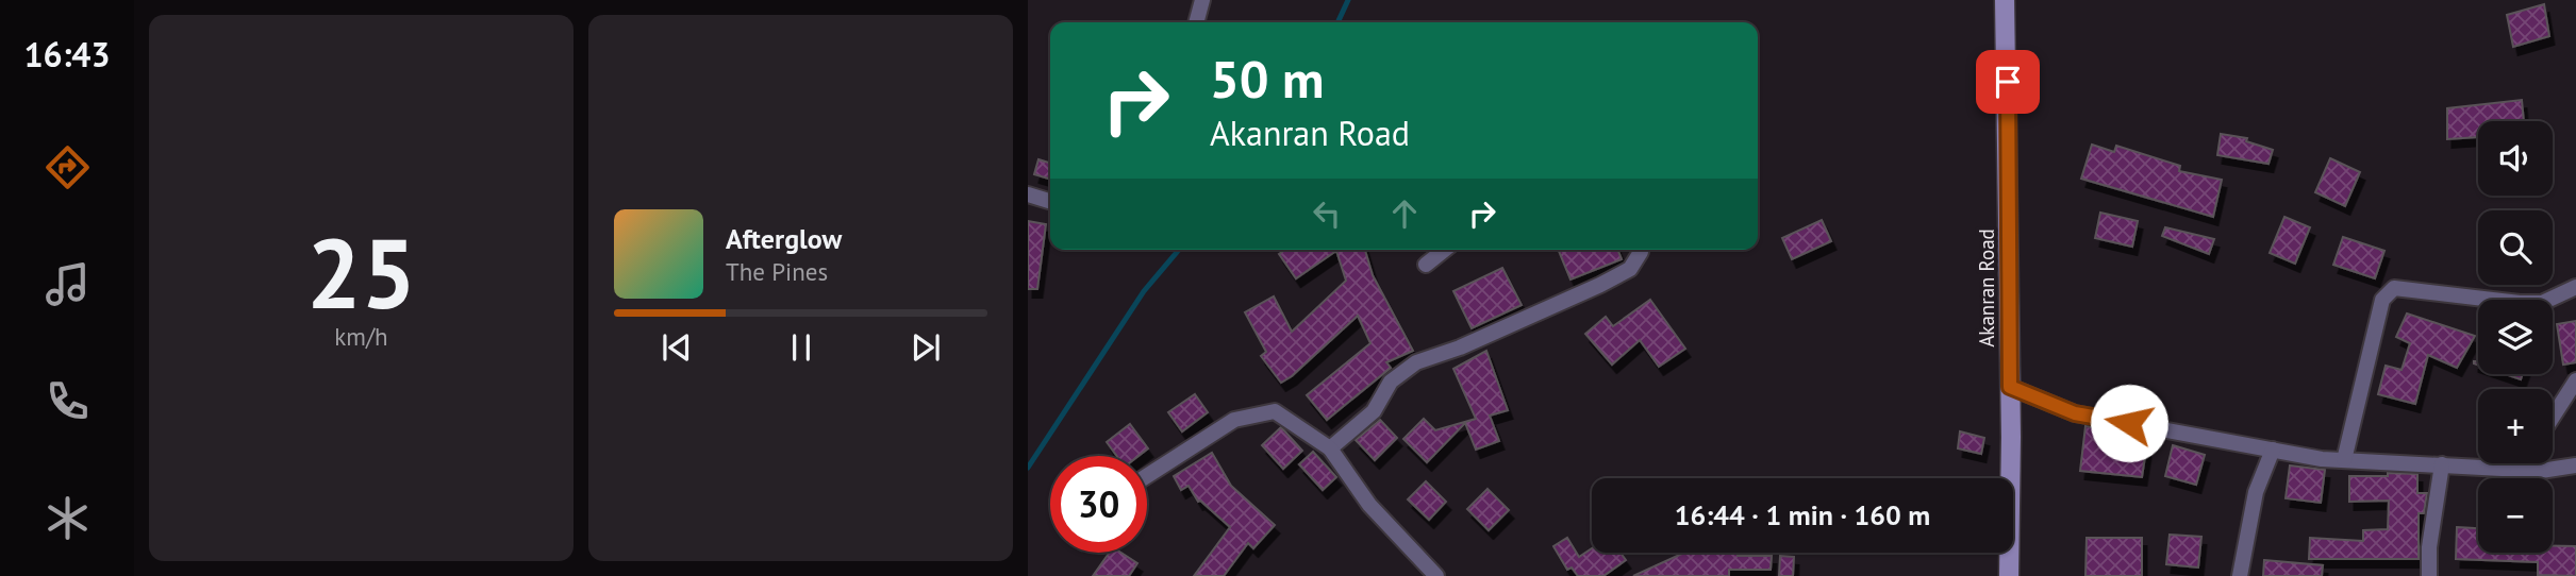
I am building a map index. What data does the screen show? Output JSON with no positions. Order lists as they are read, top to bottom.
{
  "streets": {
    "main road": ["Akanran Road"]
  },
  "page": {
    "tabs": "16:43",
    "tile": ["25", "km/h"],
    "turn": ["50 m", "Akanran Road"],
    "map_buttons": ["+", "−"],
    "song": ["Afterglow", "The Pines"],
    "limit": "30",
    "trip": "16:44 · 1 min · 160 m"
  }
}
